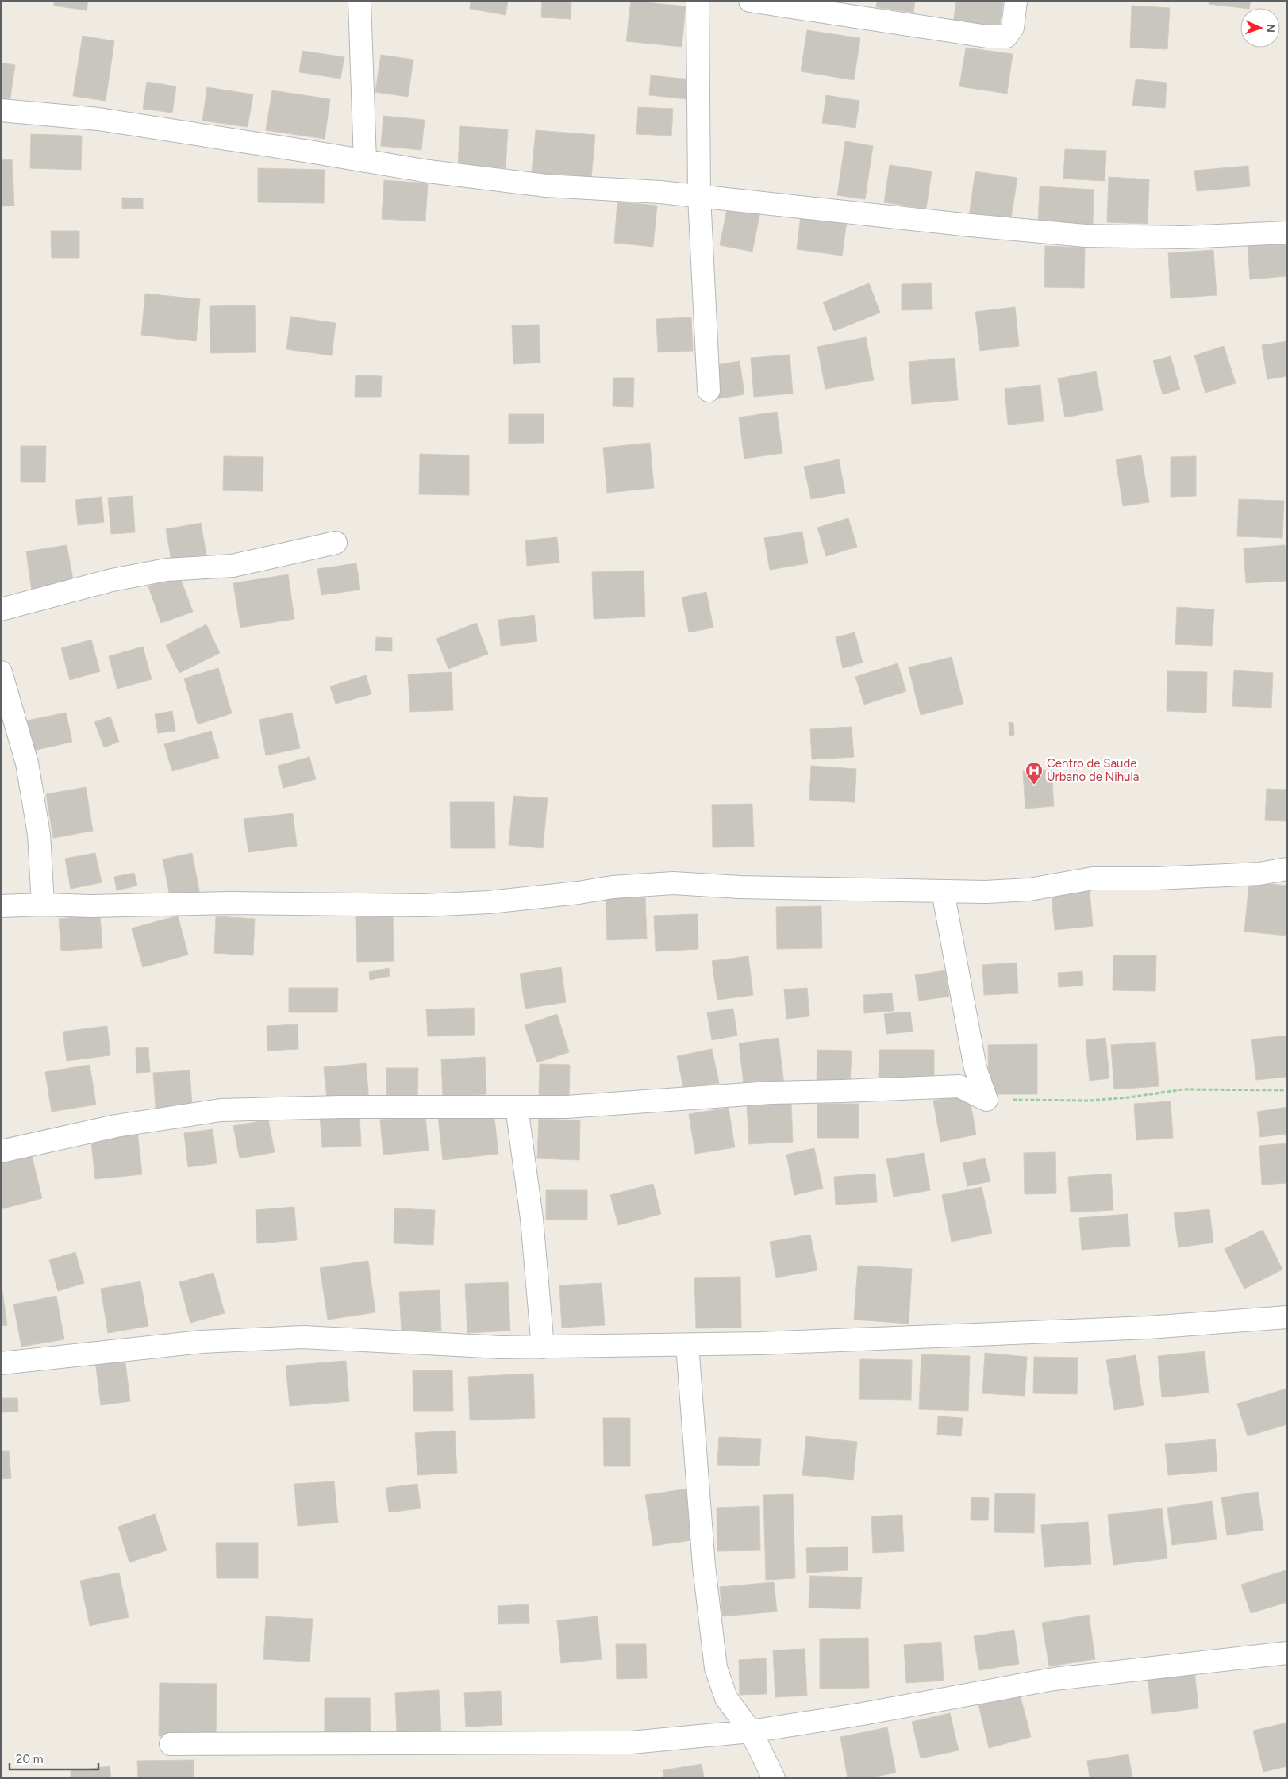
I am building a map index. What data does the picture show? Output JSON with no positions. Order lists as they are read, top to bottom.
{
  "places": {
    "hospital": ["Centro de Saude Urbano de Nihula"]
  },
  "scale_bar": "20 m",
  "north": "right"
}
